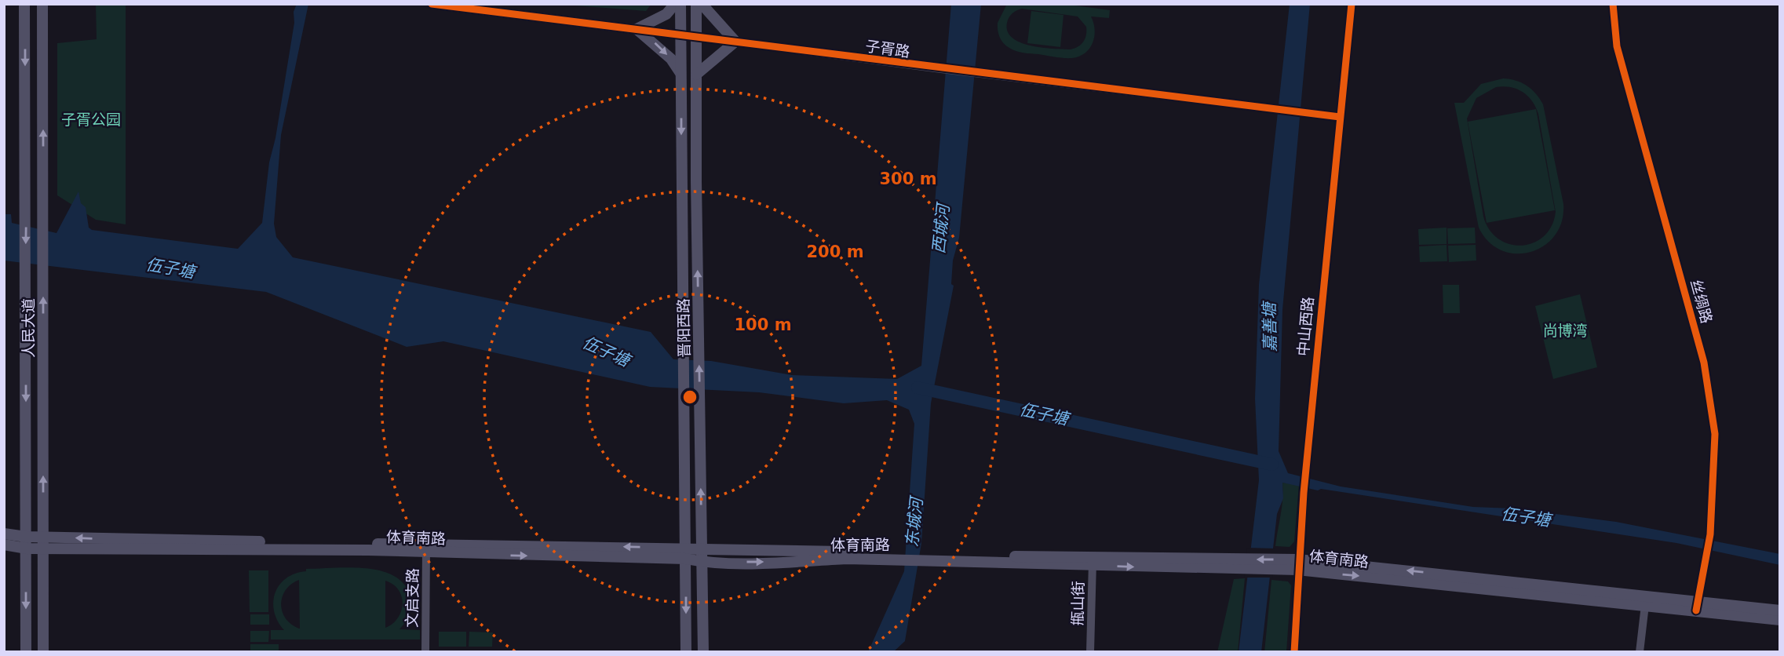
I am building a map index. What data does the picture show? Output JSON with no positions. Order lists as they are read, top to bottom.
{
  "streets": {
    "main road": ["人民大道", "晋阳西路", "体育南路"],
    "street": [
      "子胥路",
      "丝绸路",
      "中山西路",
      "文启支路",
      "甁山街"
    ]
  },
  "crossings": [
    ["子胥路", "中山西路"],
    ["子胥路", "晋阳西路"],
    ["丝绸路", "体育南路"],
    ["中山西路", "体育南路"],
    ["人民大道", "体育南路"],
    ["晋阳西路", "体育南路"],
    ["体育南路", "文启支路"],
    ["体育南路", "甁山街"]
  ],
  "water": [
    "西城河",
    "伍子塘",
    "嘉善塘",
    "东城河"
  ],
  "parks": ["子胥公园", "尚博湾"],
  "rings": ["300 m", "200 m", "100 m"]
}
